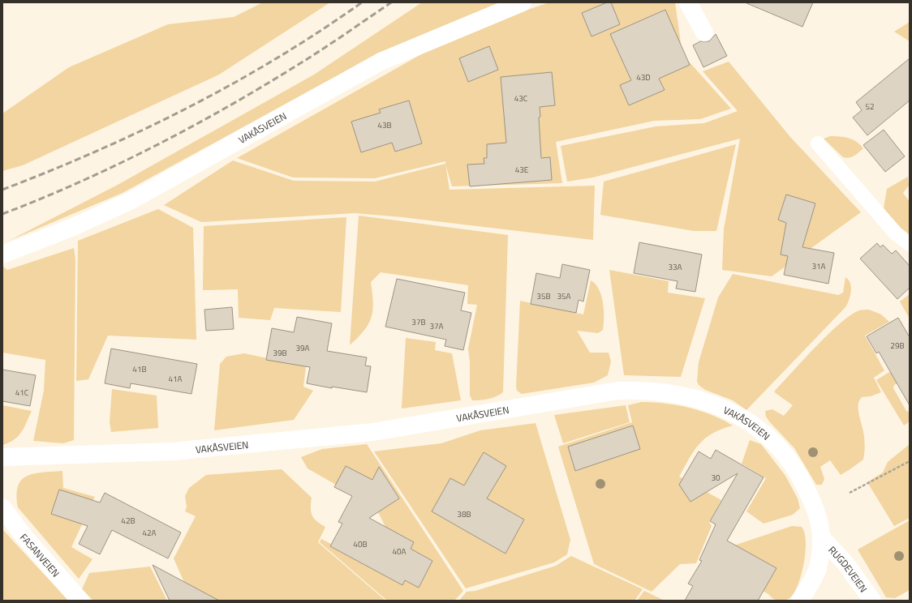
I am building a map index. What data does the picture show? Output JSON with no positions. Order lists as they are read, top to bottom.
{
  "streets": {
    "street": ["VAKÅSVEIEN", "FASANVEIEN", "RUGDEVEIEN"]
  },
  "crossings": [
    ["VAKÅSVEIEN", "RUGDEVEIEN"]
  ],
  "house_numbers": [
    "43D",
    "43C",
    "52",
    "43B",
    "43E",
    "31A",
    "33A",
    "35B",
    "35A",
    "37B",
    "37A",
    "29B",
    "39A",
    "39B",
    "41B",
    "41A",
    "41C",
    "30",
    "38B",
    "42B",
    "42A",
    "40B",
    "40A"
  ]
}
